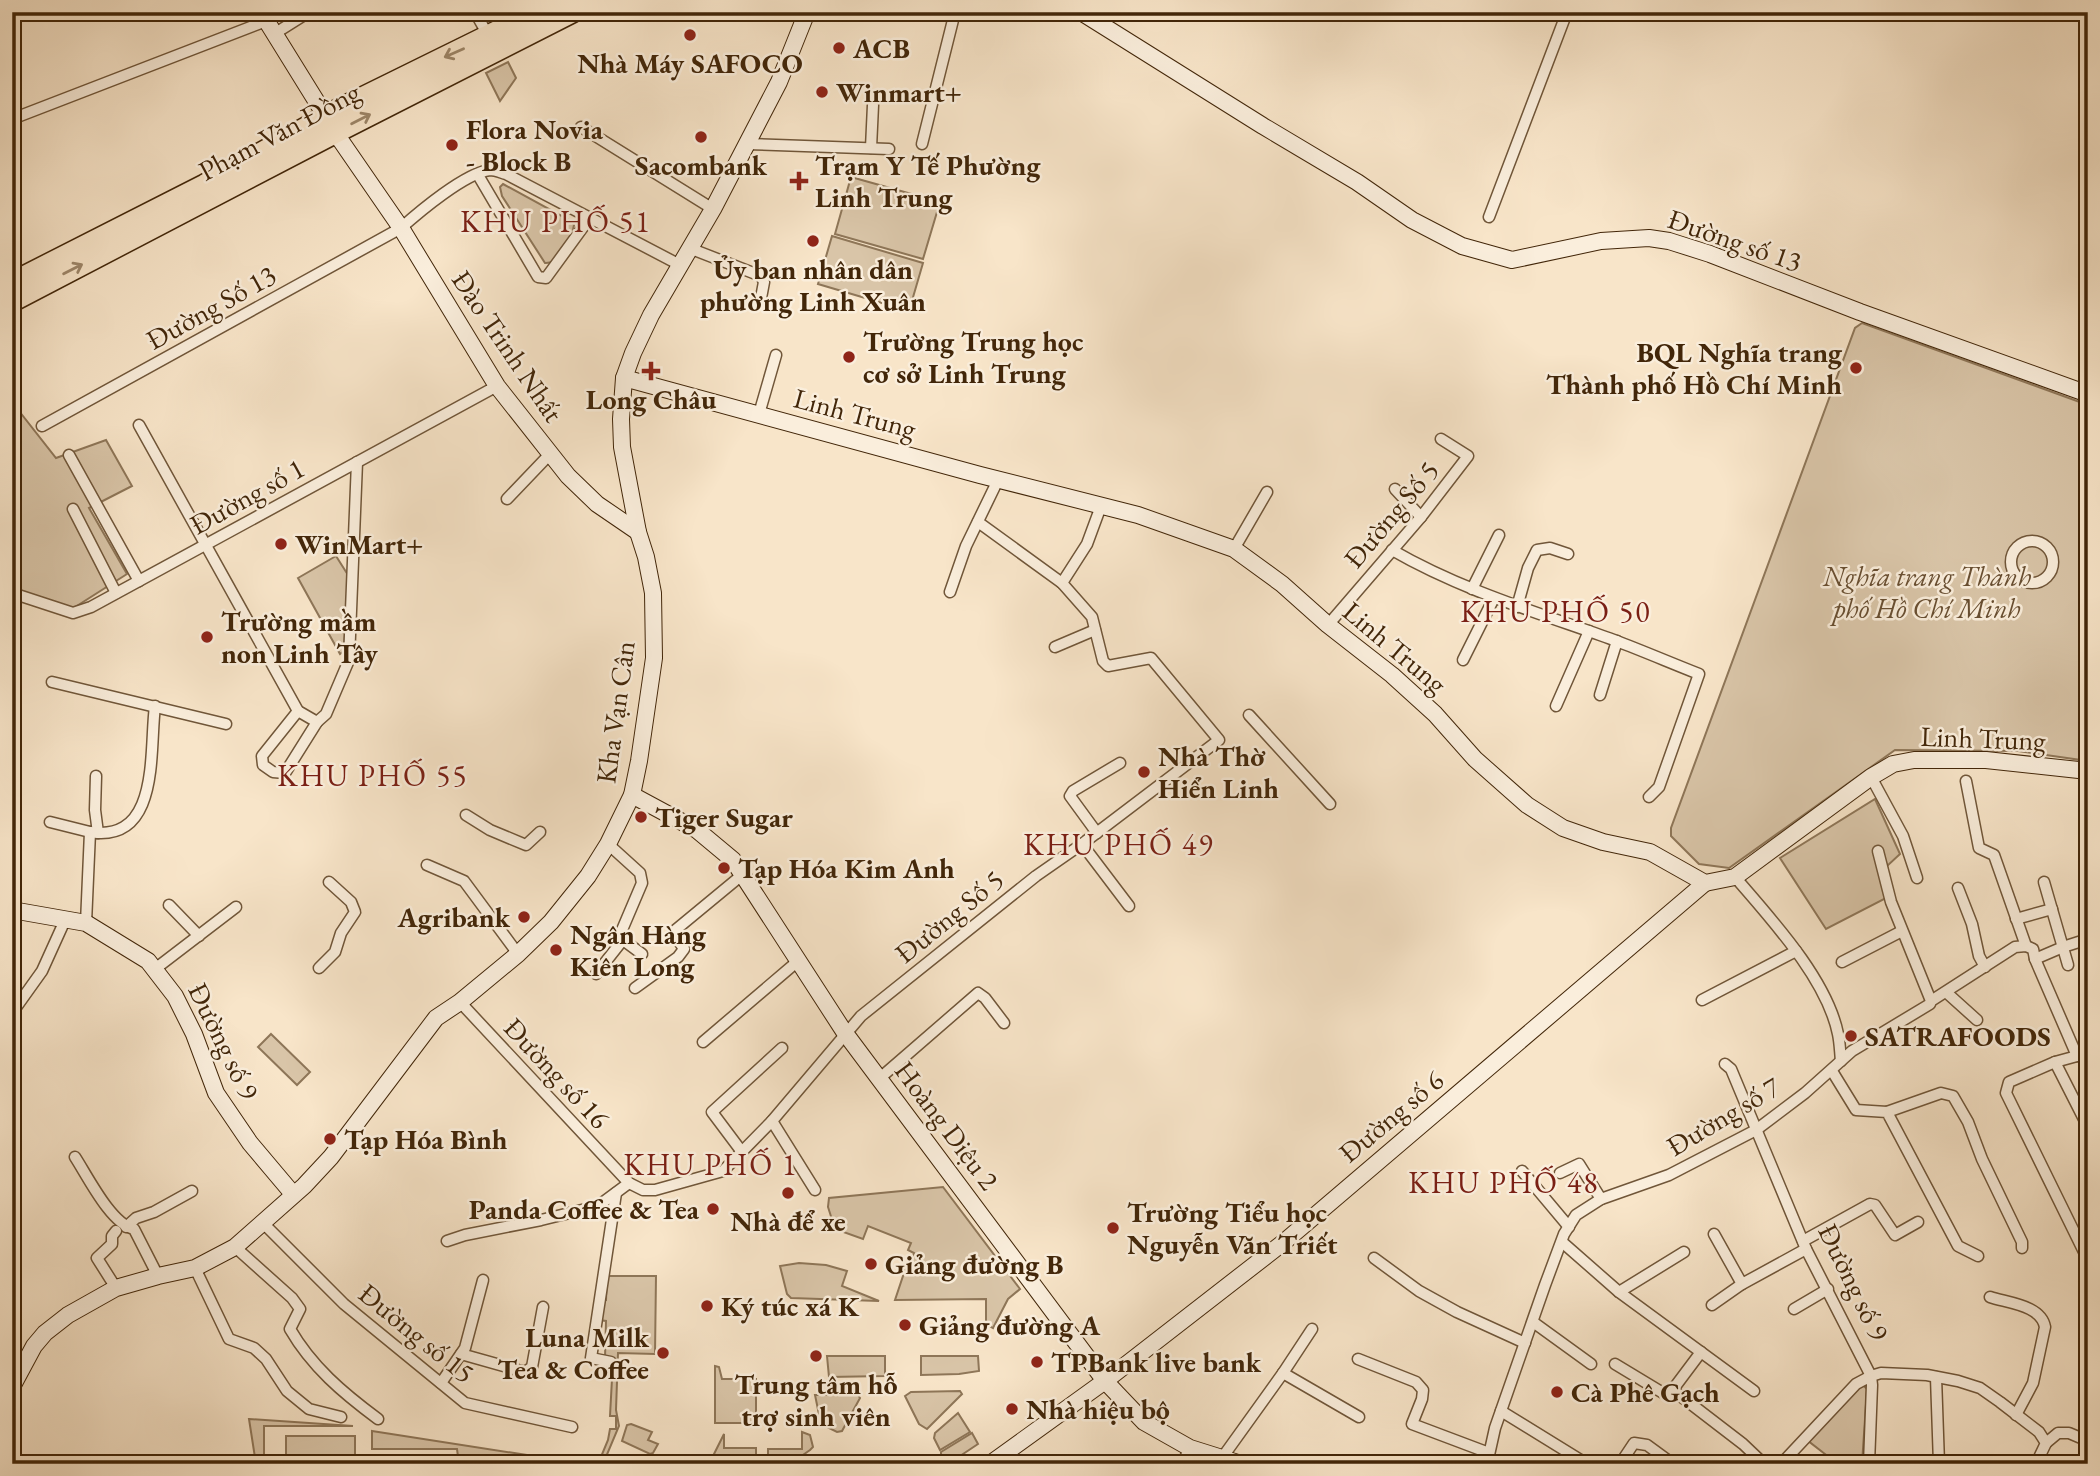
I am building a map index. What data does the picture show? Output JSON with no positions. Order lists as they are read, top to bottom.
{
  "streets": {
    "highway": ["Phạm Văn Đồng"],
    "street": [
      "Đường số 13",
      "Đường Số 13",
      "Đào Trinh Nhất",
      "Linh Trung",
      "Đường số 1",
      "Đường Số 5",
      "Kha Vạn Cân",
      "Đường số 9",
      "Đường số 16",
      "Đường số 6",
      "Đường số 7",
      "Hoàng Diệu 2",
      "Đường số 15"
    ]
  },
  "crossings": [
    ["Phạm Văn Đồng", "Đào Trinh Nhất"],
    ["Đường Số 13", "Đào Trinh Nhất"],
    ["Đào Trinh Nhất", "Đường số 1"],
    ["Đào Trinh Nhất", "Kha Vạn Cân"],
    ["Linh Trung", "Đường Số 5"],
    ["Linh Trung", "Kha Vạn Cân"],
    ["Linh Trung", "Đường số 6"],
    ["Đường Số 5", "Hoàng Diệu 2"],
    ["Kha Vạn Cân", "Đường số 9"],
    ["Kha Vạn Cân", "Đường số 16"],
    ["Kha Vạn Cân", "Hoàng Diệu 2"],
    ["Kha Vạn Cân", "Đường số 15"],
    ["Đường số 9", "Đường số 7"],
    ["Đường số 6", "Hoàng Diệu 2"]
  ],
  "districts": [
    "KHU PHỐ 51",
    "KHU PHỐ 50",
    "KHU PHỐ 55",
    "KHU PHỐ 49",
    "KHU PHỐ 1",
    "KHU PHỐ 48"
  ],
  "parks": ["Nghĩa trang Thành phố Hồ Chí Minh"],
  "places": {
    "other": [
      "Nhà Máy SAFOCO",
      "ACB",
      "Winmart+",
      "Sacombank",
      "Flora Novia - Block B",
      "Ủy ban nhân dân phường Linh Xuân",
      "Trường Trung học cơ sở Linh Trung",
      "BQL Nghĩa trang Thành phố Hồ Chí Minh",
      "WinMart+",
      "Trường mầm non Linh Tây",
      "Nhà Thờ Hiển Linh",
      "Tiger Sugar",
      "Tạp Hóa Kim Anh",
      "Agribank",
      "Ngân Hàng Kiên Long",
      "SATRAFOODS",
      "Tạp Hóa Bình",
      "Nhà để xe",
      "Panda Coffee & Tea",
      "Trường Tiểu học Nguyễn Văn Triết",
      "Giảng đường B",
      "Ký túc xá K",
      "Giảng đường A",
      "Luna Milk Tea & Coffee",
      "Trung tâm hỗ trợ sinh viên",
      "TPBank live bank",
      "Cà Phê Gạch",
      "Nhà hiệu bộ"
    ],
    "health": ["Trạm Y Tế Phường Linh Trung", "Long Châu"]
  }
}
